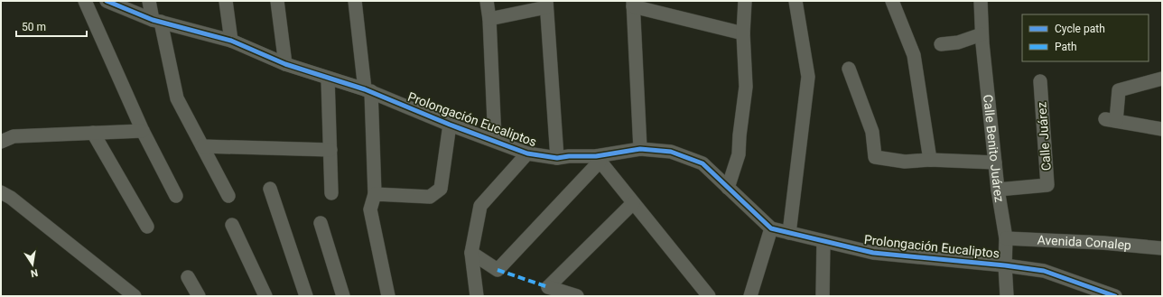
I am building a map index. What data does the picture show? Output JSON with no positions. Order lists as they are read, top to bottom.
{
  "streets": {
    "street": [
      "Prolongación Eucaliptos",
      "Calle Juárez",
      "Calle Benito Juárez",
      "Avenida Conalep"
    ]
  },
  "crossings": [
    ["Prolongación Eucaliptos", "Calle Benito Juárez"],
    ["Calle Juárez", "Calle Benito Juárez"],
    ["Calle Benito Juárez", "Avenida Conalep"]
  ],
  "legend": ["Cycle path", "Path"],
  "scale_bar": "50 m",
  "north": "bottom"
}
